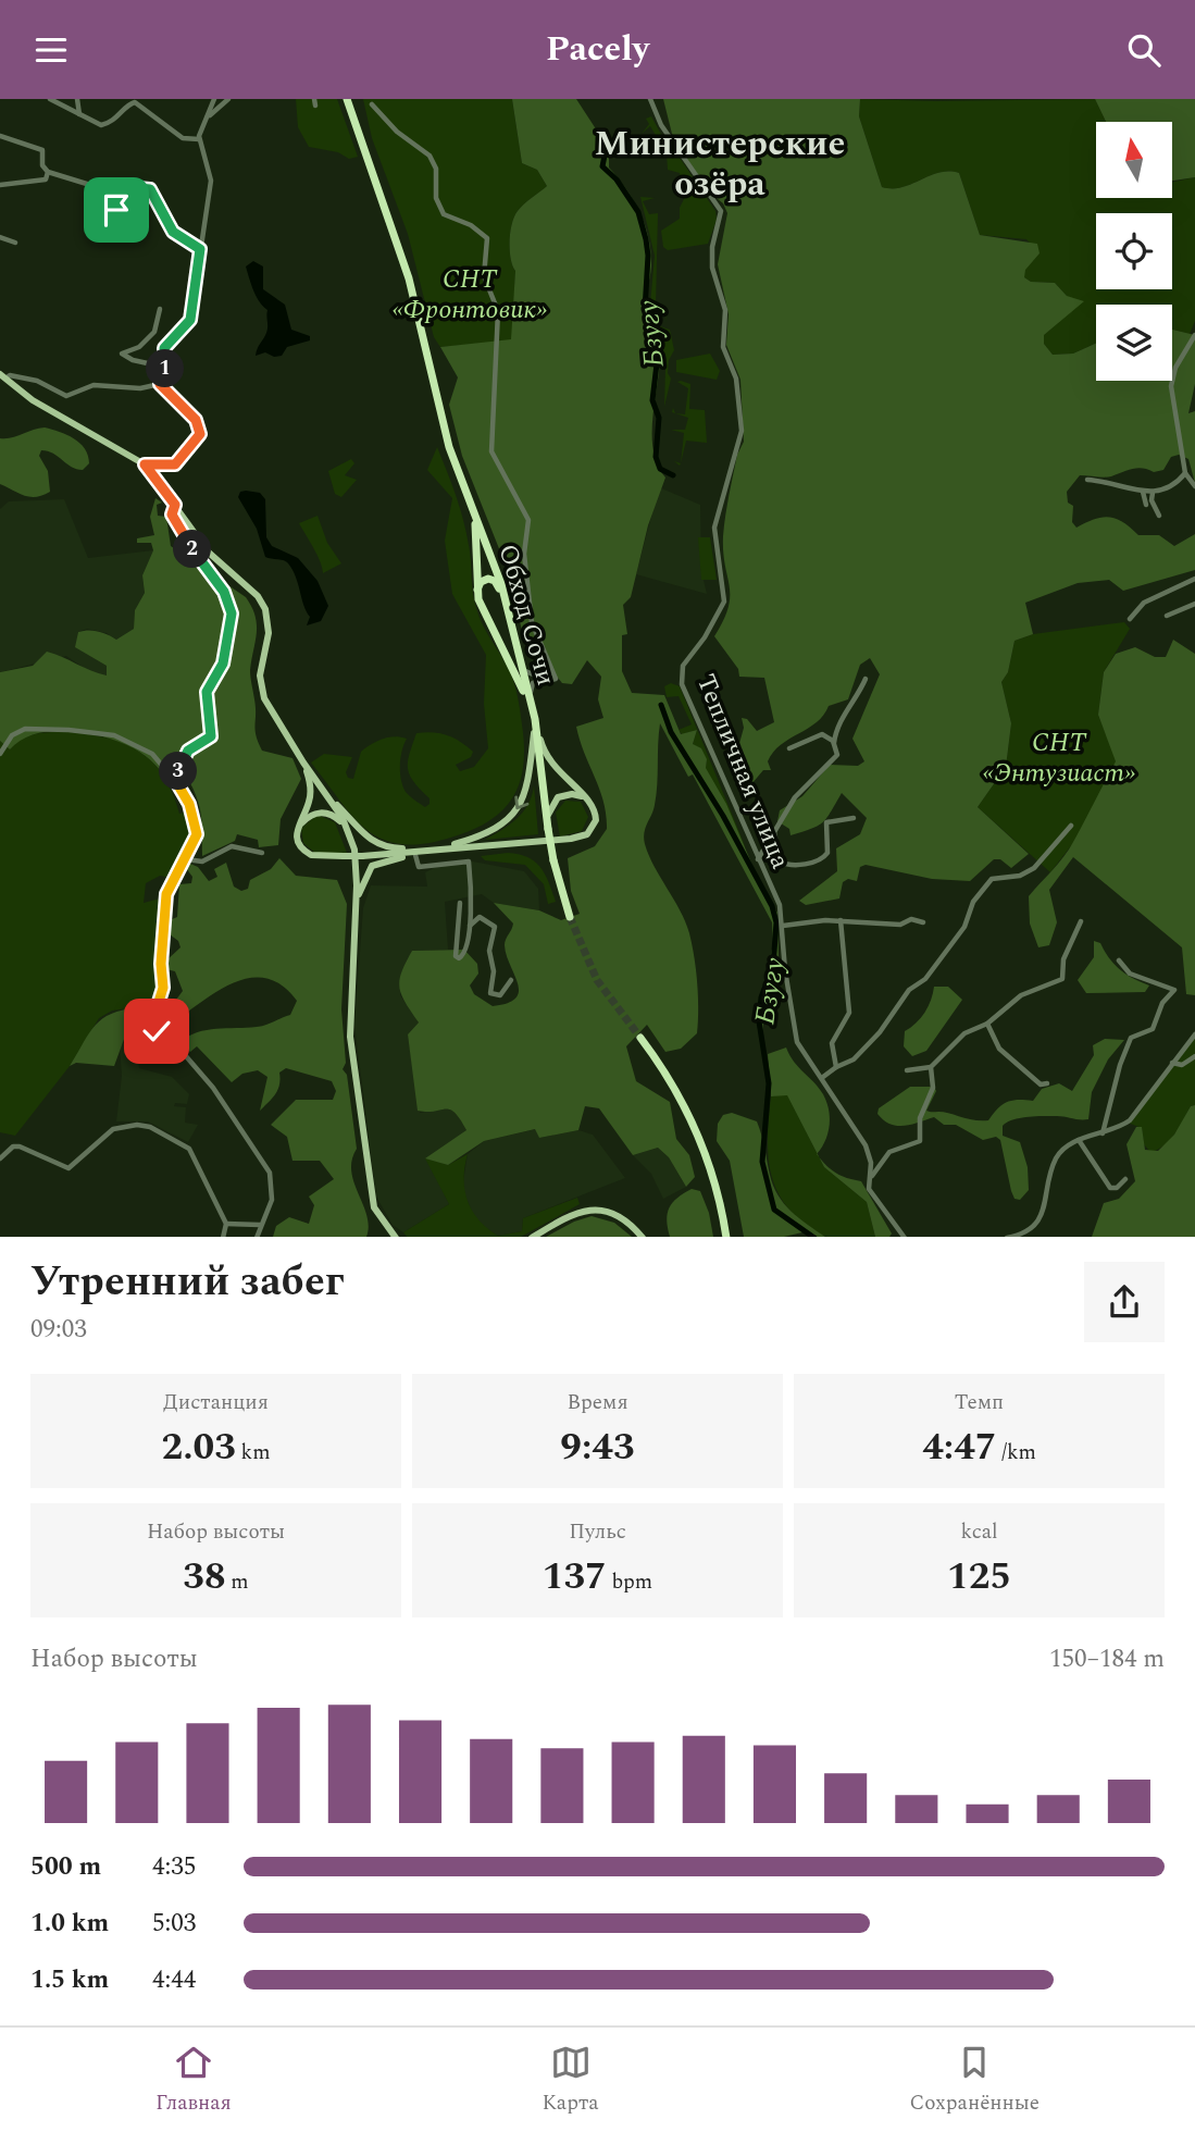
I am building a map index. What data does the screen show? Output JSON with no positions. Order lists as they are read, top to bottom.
{
  "streets": {
    "highway": ["Обход Сочи"],
    "street": ["Тепличная улица"]
  },
  "districts": ["Министерские озёра"],
  "water": ["Бзугу"],
  "parks": ["СНТ «Фронтовик»", "СНТ «Энтузиаст»"],
  "north": "top",
  "page": {
    "header": "Pacely",
    "pins": ["1", "2", "3"],
    "heading": ["Утренний забег", "09:03"],
    "stats": [
      ["Дистанция", "2.03 km"],
      ["Время", "9:43"],
      ["Темп", "4:47 /km"],
      ["Набор высоты", "38 m"],
      ["Пульс", "137 bpm"],
      ["kcal", "125"]
    ],
    "chart": ["Набор высоты", "150–184 m"],
    "list": [
      {
        "name": "500 m",
        "note": "4:35"
      },
      {
        "name": "1.0 km",
        "note": "5:03"
      },
      {
        "name": "1.5 km",
        "note": "4:44"
      }
    ],
    "tabs": ["Главная", "Карта", "Сохранённые"]
  }
}
